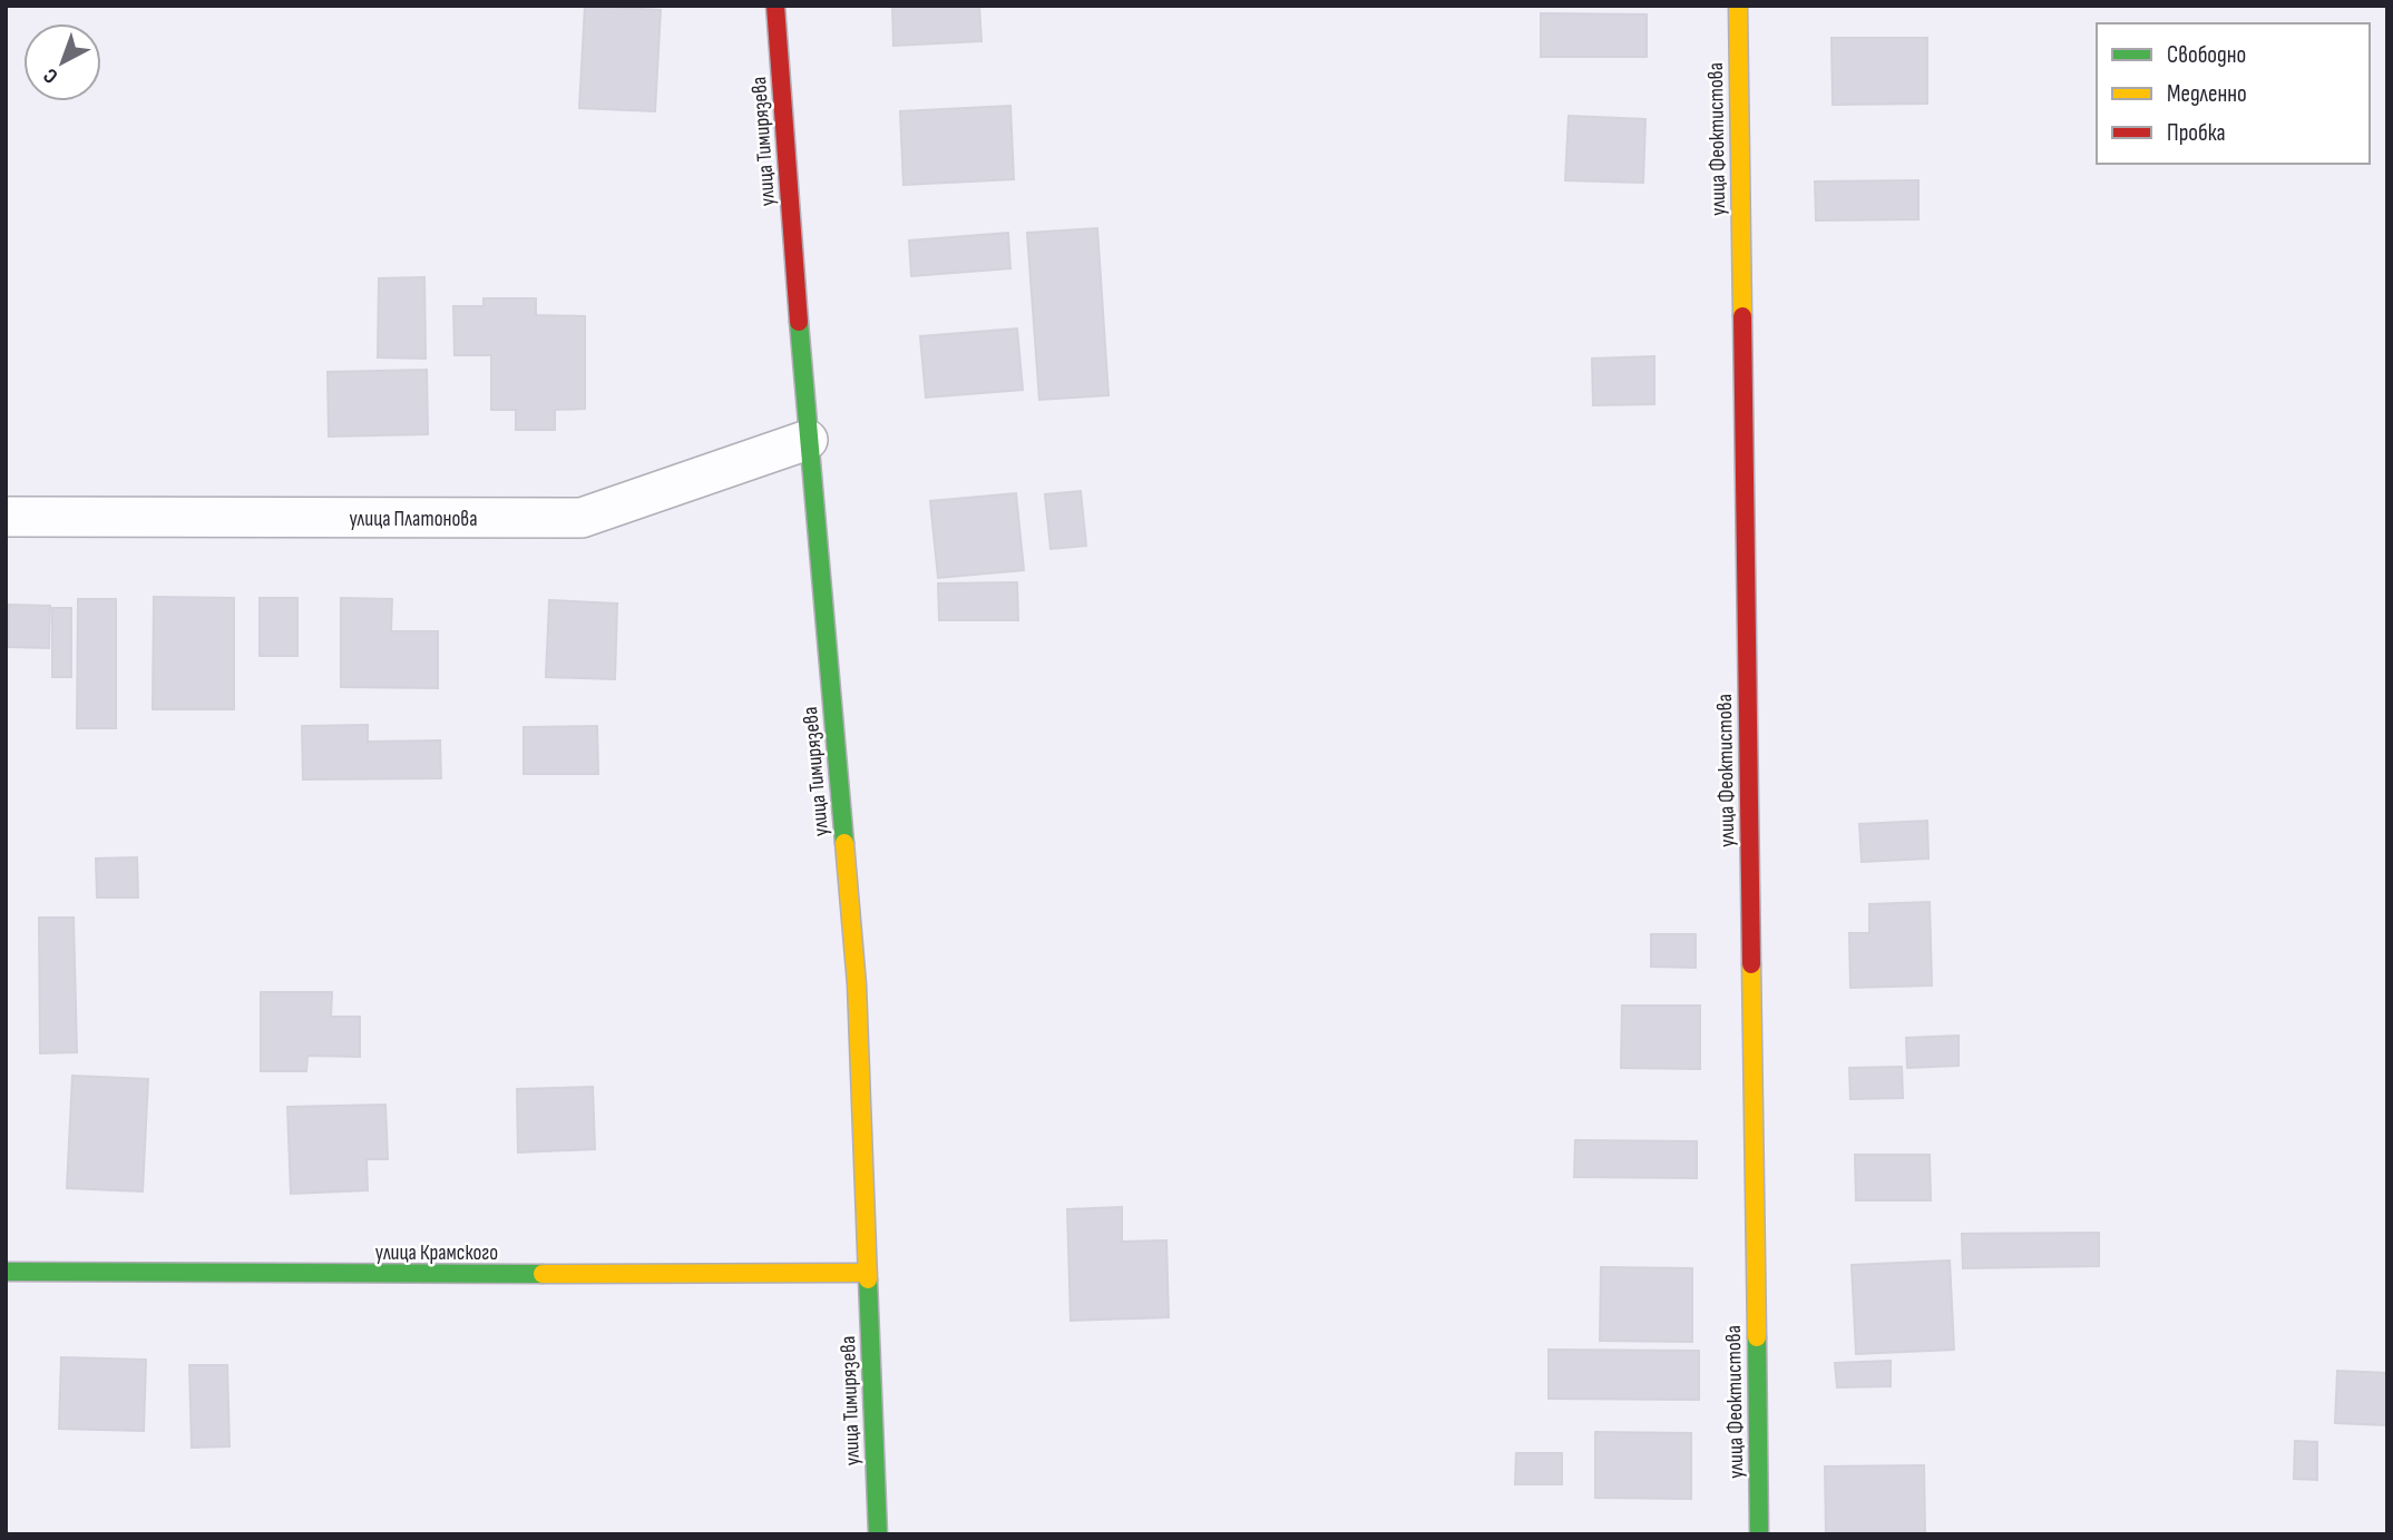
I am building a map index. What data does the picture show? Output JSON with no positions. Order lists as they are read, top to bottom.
{
  "streets": {
    "street": [
      "улица Феоктистова",
      "улица Тимирязева",
      "улица Платонова",
      "улица Крамского"
    ]
  },
  "crossings": [
    ["улица Тимирязева", "улица Платонова"],
    ["улица Тимирязева", "улица Крамского"]
  ],
  "legend": ["Свободно", "Медленно", "Пробка"],
  "north": "bottom left"
}
